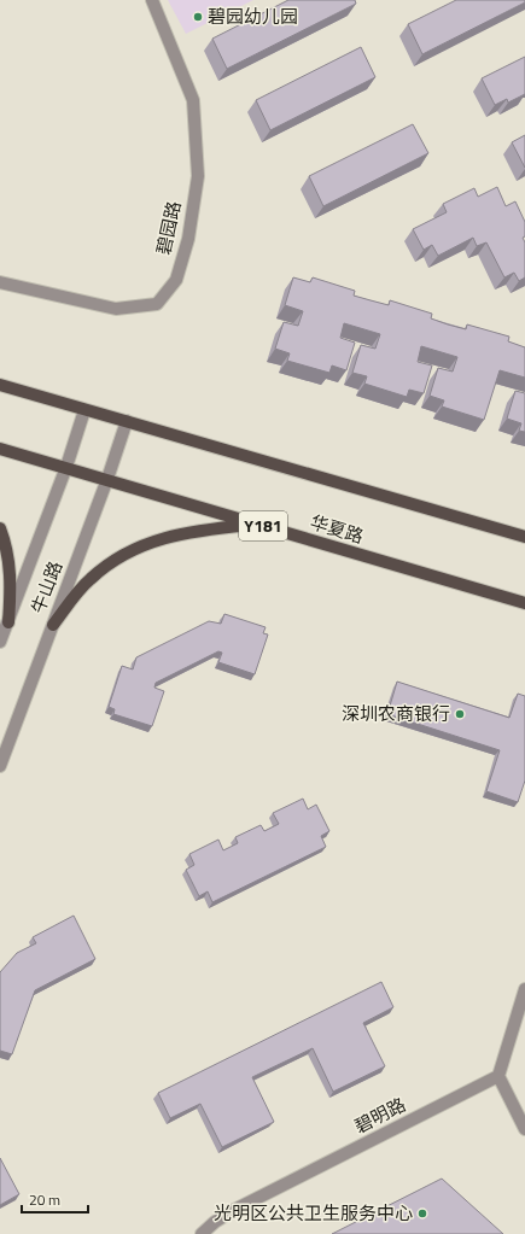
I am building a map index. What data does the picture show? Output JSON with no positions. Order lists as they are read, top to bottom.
{
  "streets": {
    "main road": ["Y181", "华夏路"],
    "street": ["碧园路", "牛山路", "碧明路"]
  },
  "crossings": [
    ["华夏路", "牛山路"]
  ],
  "places": ["碧园幼儿园", "深圳农商银行", "光明区公共卫生服务中心"],
  "scale_bar": "20 m"
}
